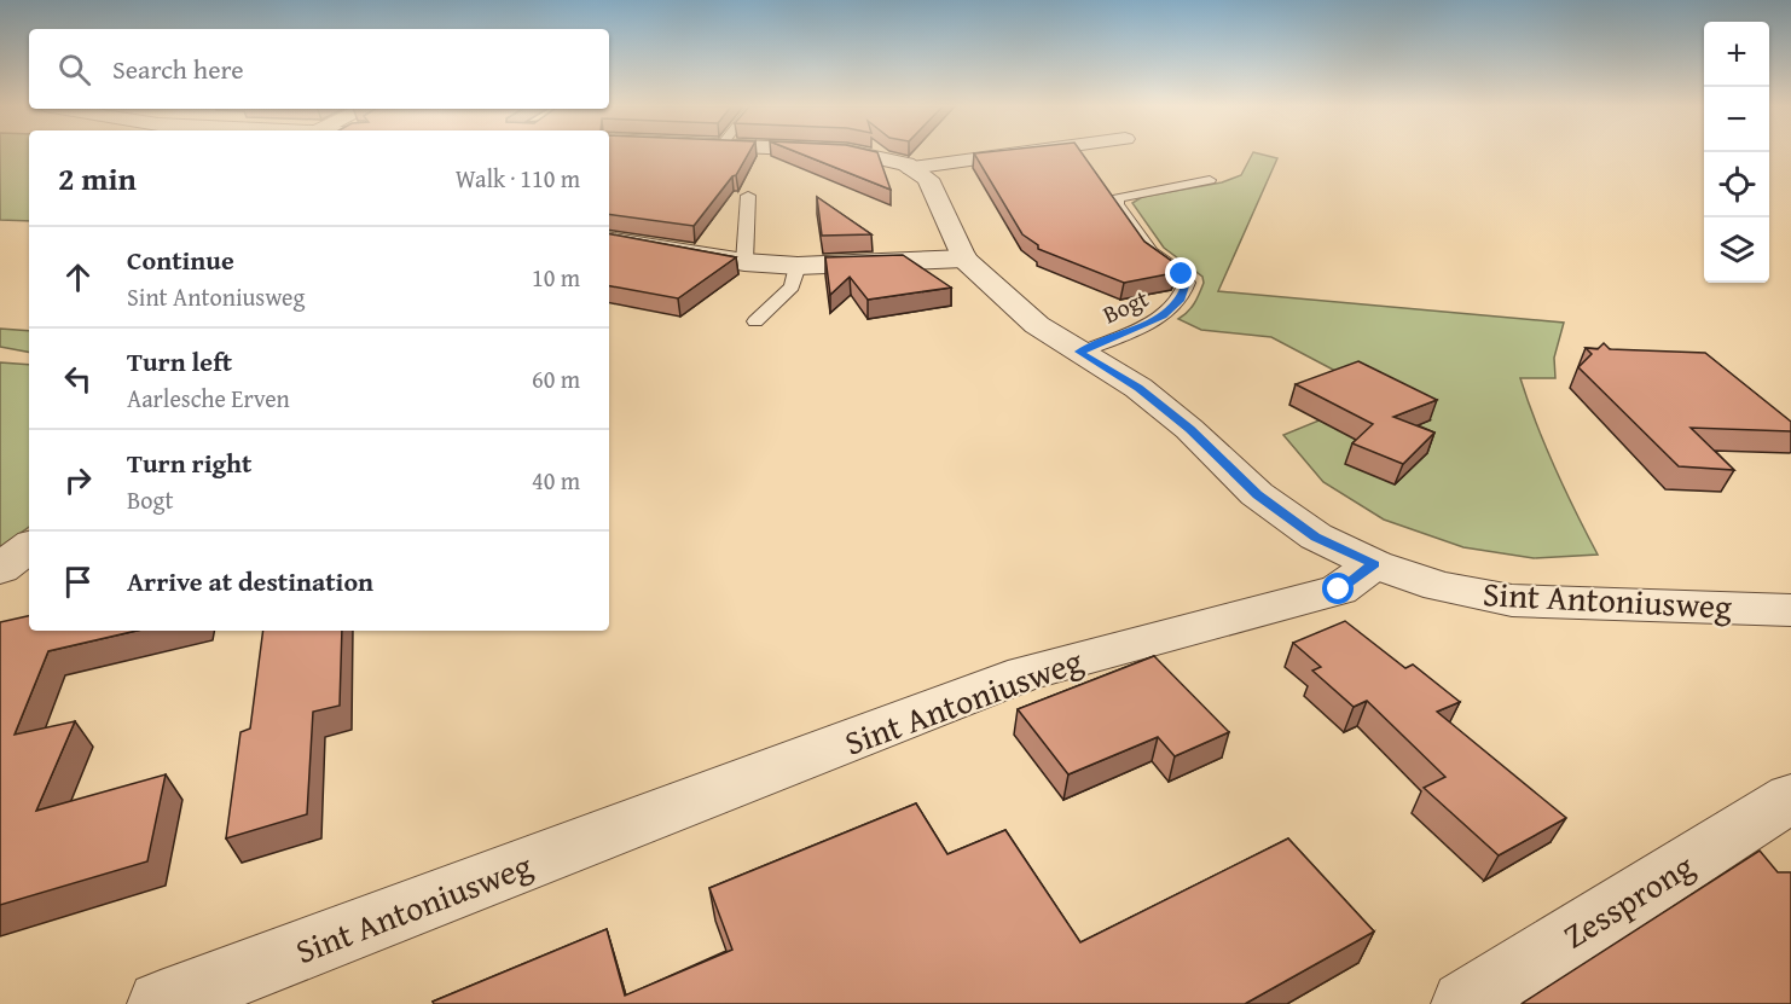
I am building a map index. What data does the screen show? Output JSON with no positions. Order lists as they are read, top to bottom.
{
  "streets": {
    "street": ["Sint Antoniusweg", "Zessprong"],
    "lane": ["Bogt"]
  },
  "page": {
    "map_buttons": ["+", "−"],
    "search": "Search here",
    "heading": ["2 min", "Walk · 110 m"],
    "list": [
      ["Continue", "Sint Antoniusweg", "10 m"],
      ["Turn left", "Aarlesche Erven", "60 m"],
      ["Turn right", "Bogt", "40 m"],
      "Arrive at destination"
    ]
  }
}
